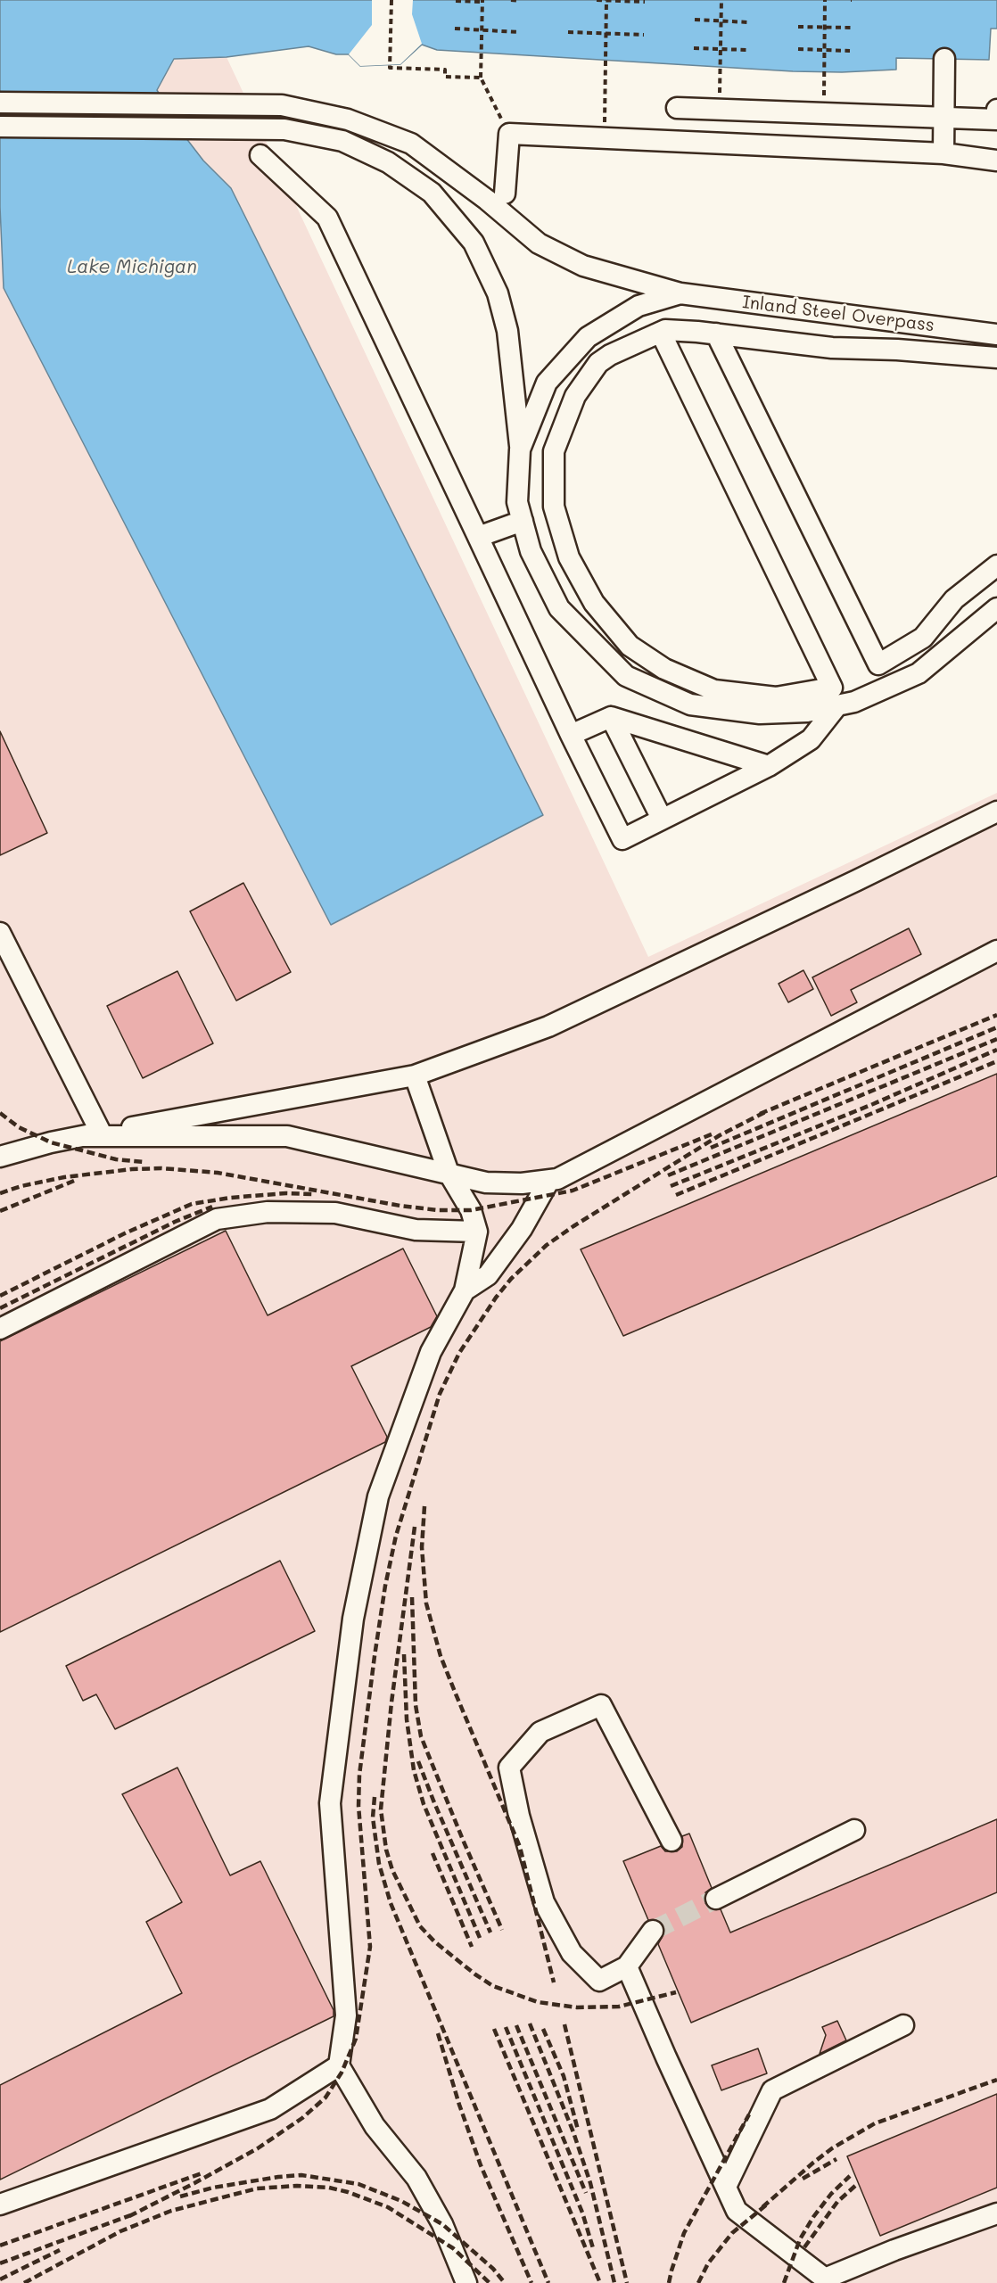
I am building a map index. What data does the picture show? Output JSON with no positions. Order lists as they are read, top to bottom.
{
  "streets": {
    "street": ["Inland Steel Overpass"]
  },
  "water": ["Lake Michigan"]
}
